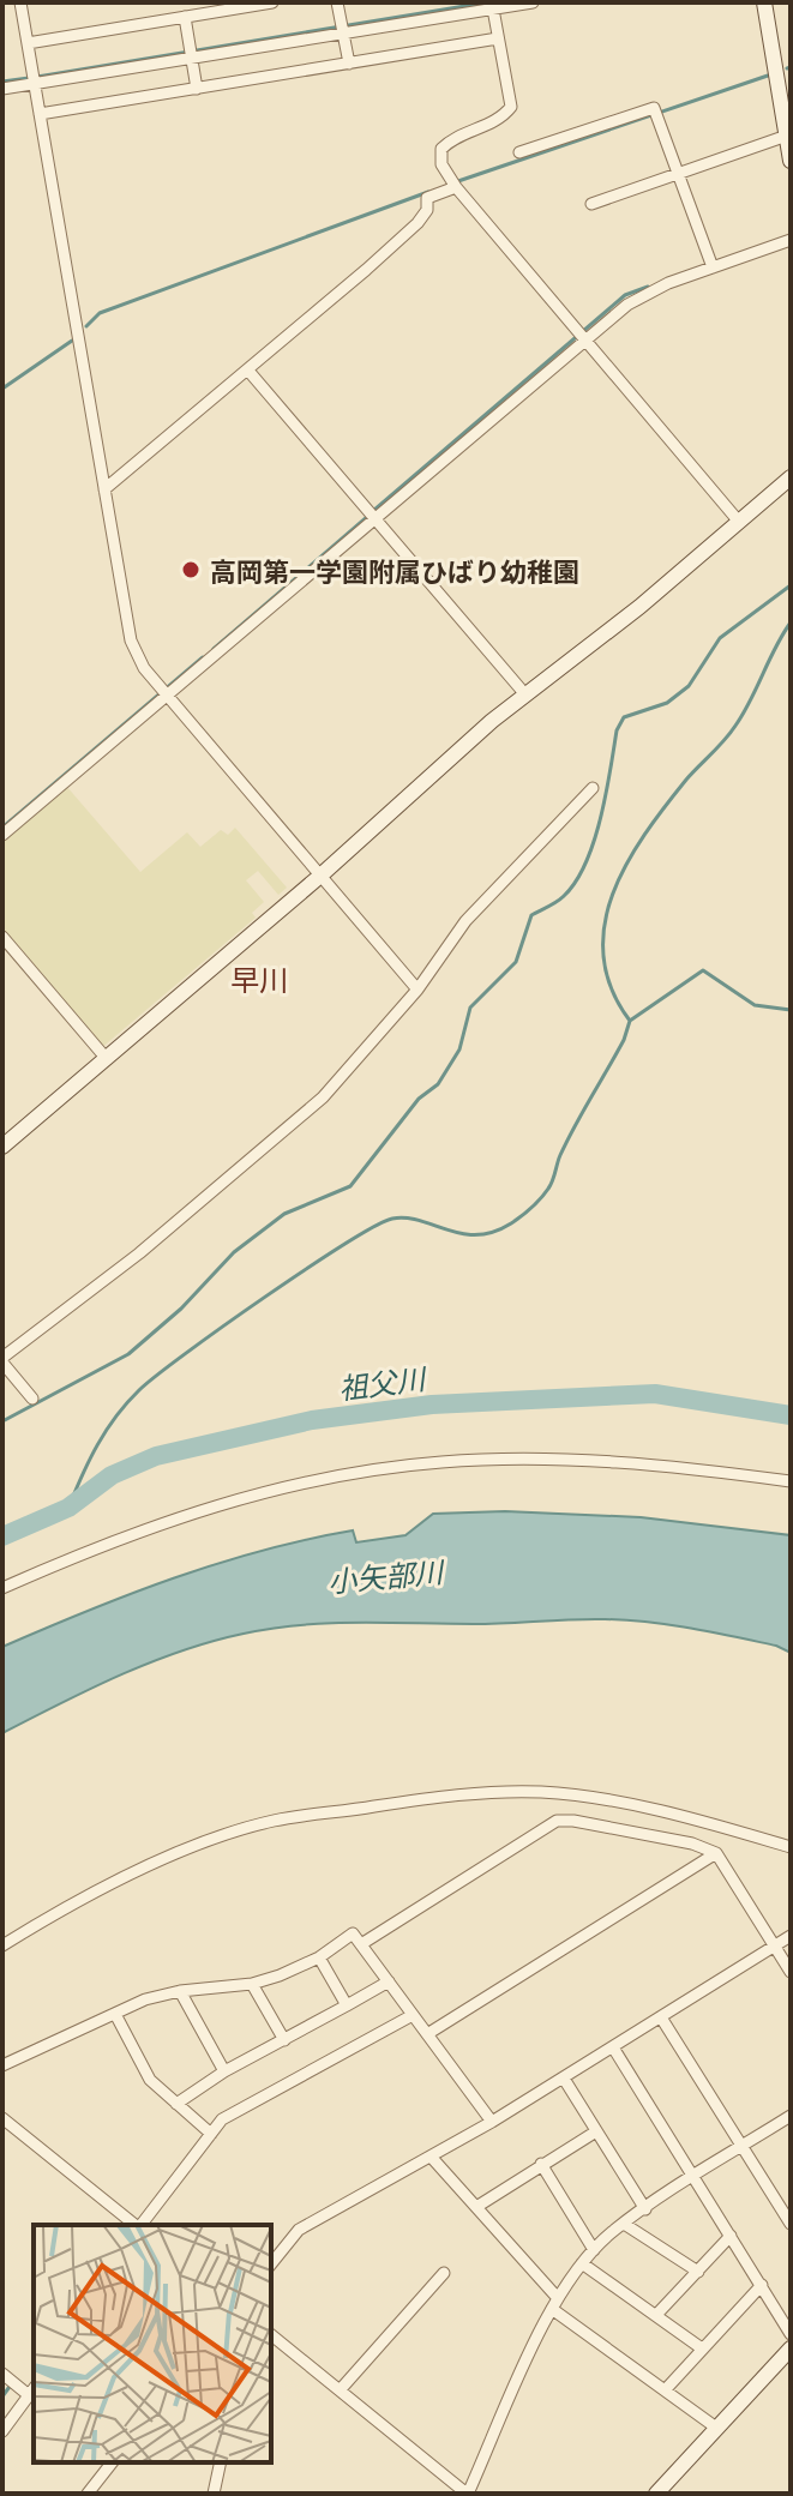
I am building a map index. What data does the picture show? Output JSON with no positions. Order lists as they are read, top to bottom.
{
  "districts": ["早川"],
  "water": ["祖父川", "小矢部川"],
  "places": ["高岡第一学園附属ひばり幼稚園"]
}
